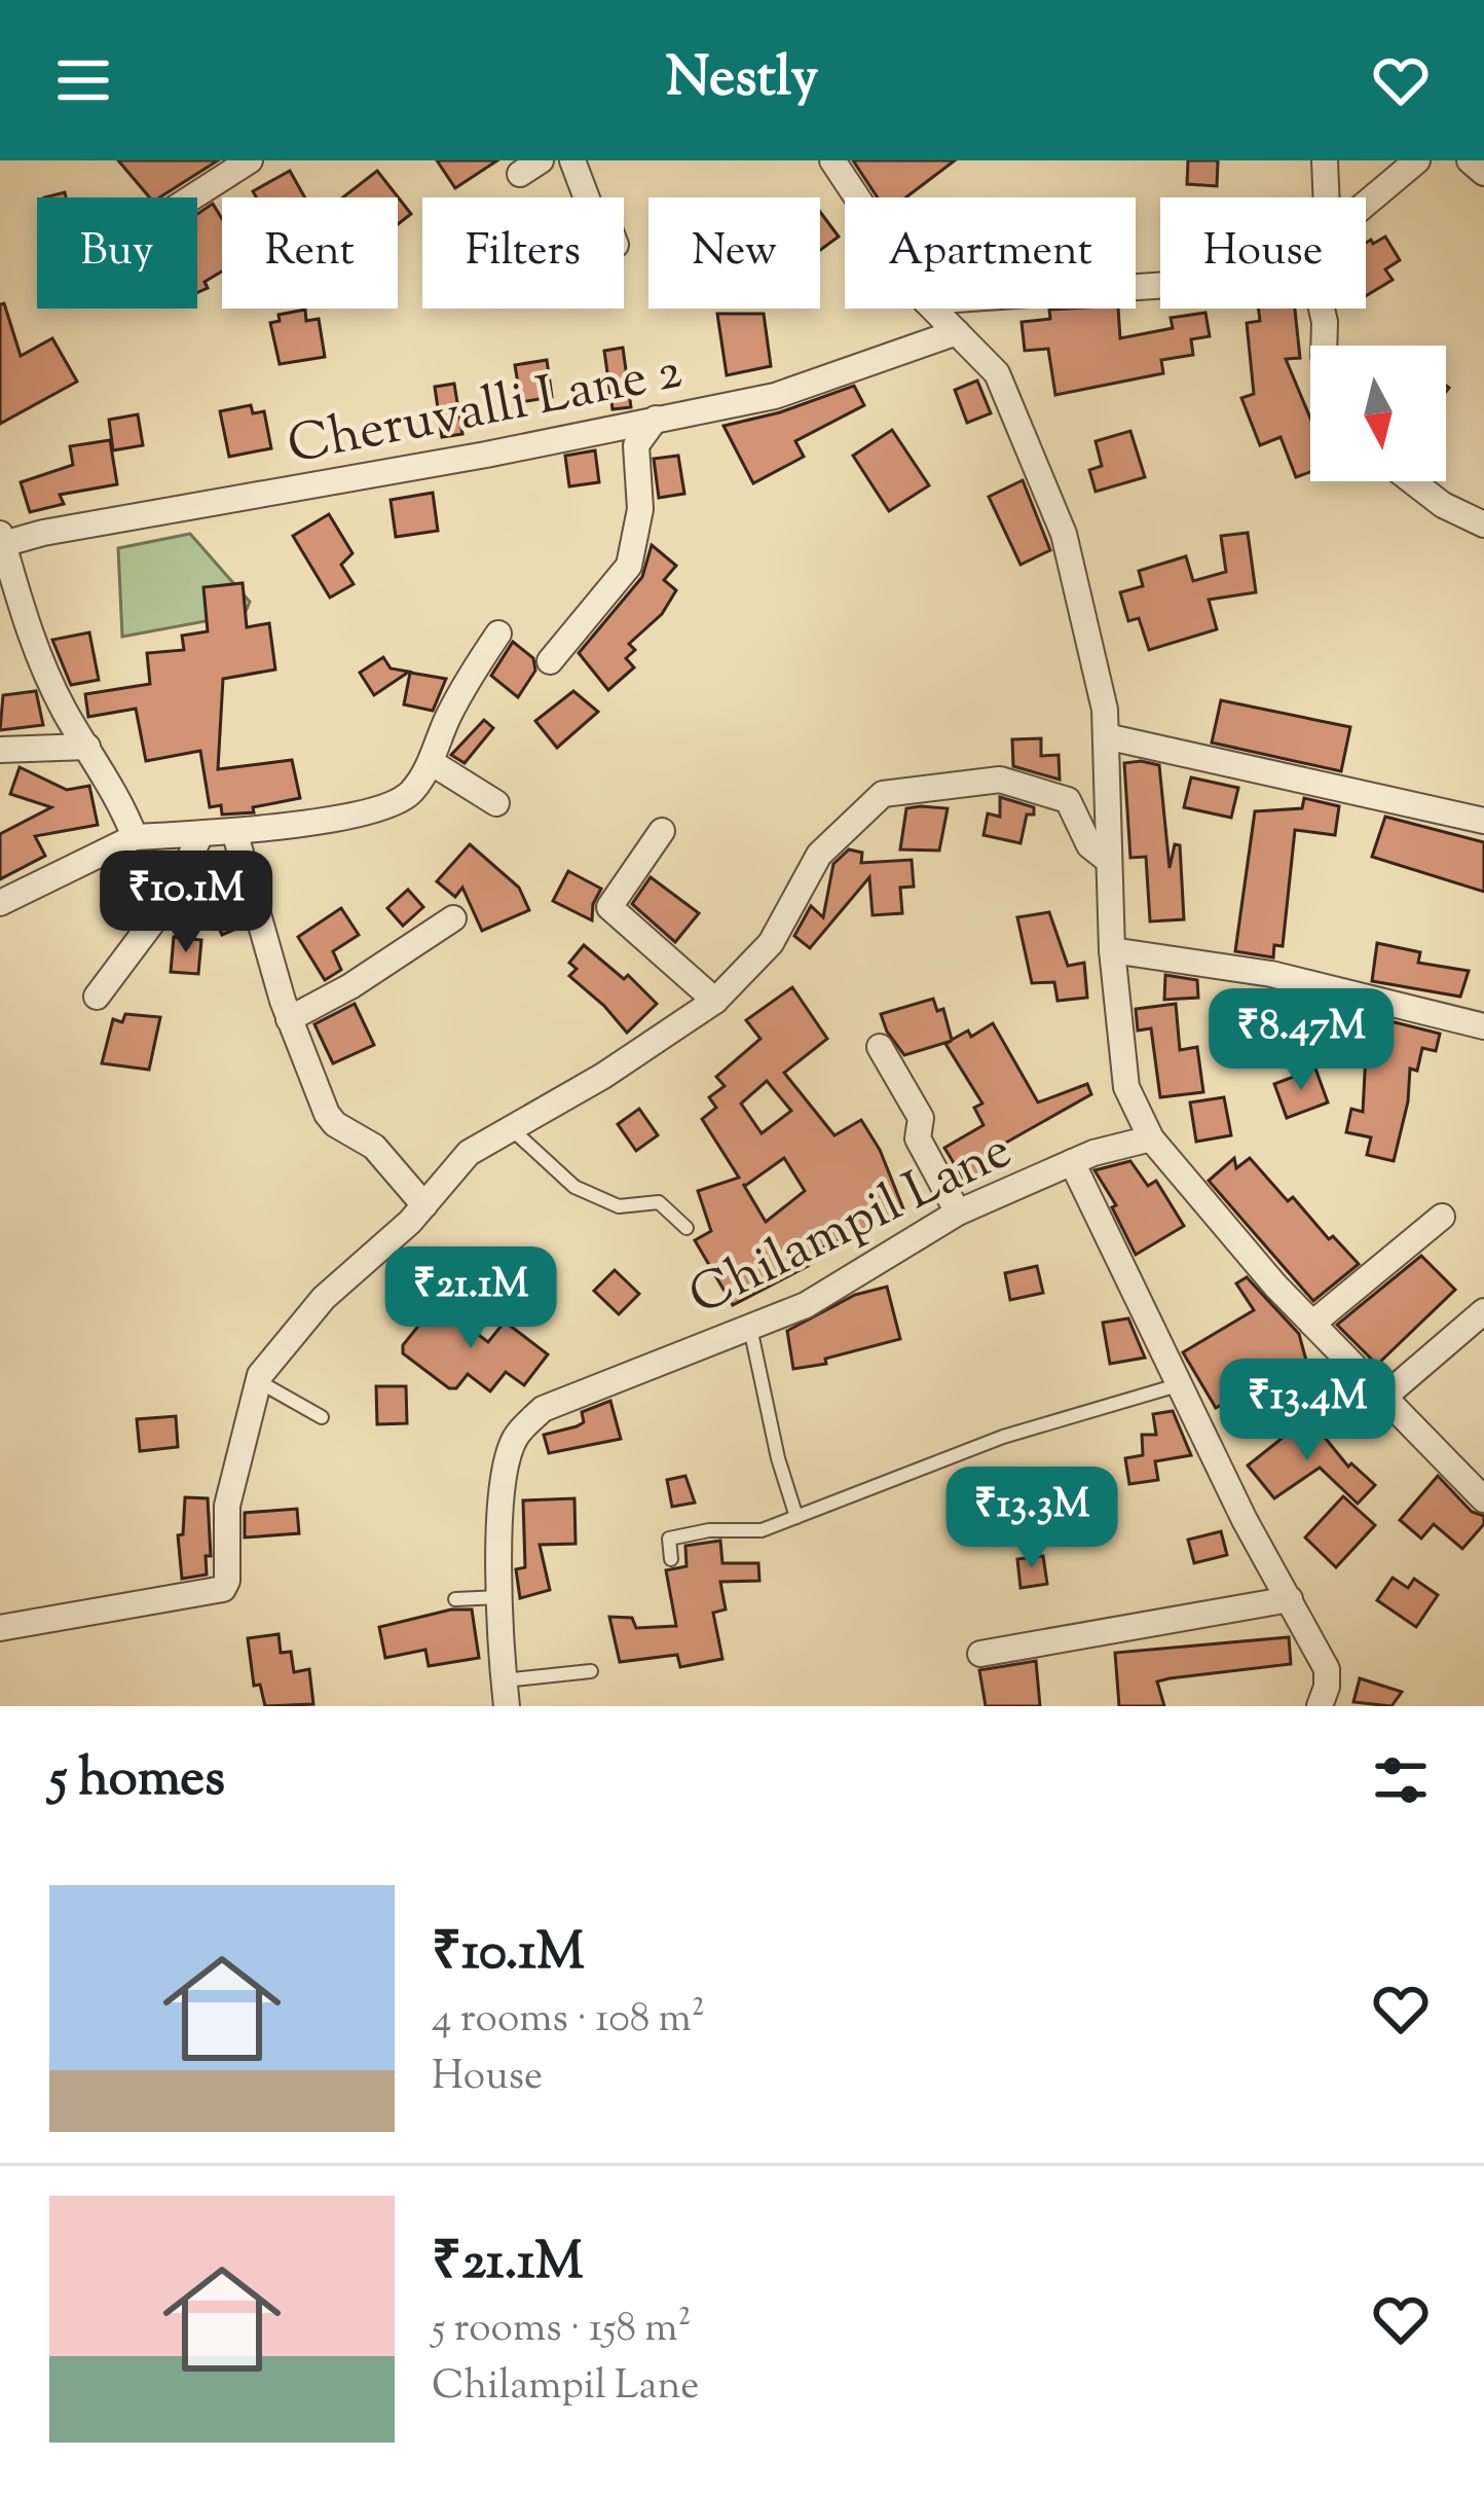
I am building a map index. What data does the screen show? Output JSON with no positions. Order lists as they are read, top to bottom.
{
  "streets": {
    "street": ["Cheruvalli Lane 2", "Chilampil Lane"]
  },
  "north": "bottom",
  "page": {
    "header": "Nestly",
    "chip": [
      "Buy",
      "Rent",
      "Filters",
      "New",
      "Apartment",
      "House"
    ],
    "price": [
      "₹10.1M",
      "₹8.47M",
      "₹21.1M",
      "₹13.4M",
      "₹13.3M"
    ],
    "heading": "5 homes",
    "list": [
      {
        "name": "₹10.1M",
        "note": "4 rooms · 108 m² · House"
      },
      {
        "name": "₹21.1M",
        "note": "5 rooms · 158 m² · Chilampil Lane"
      }
    ]
  }
}
